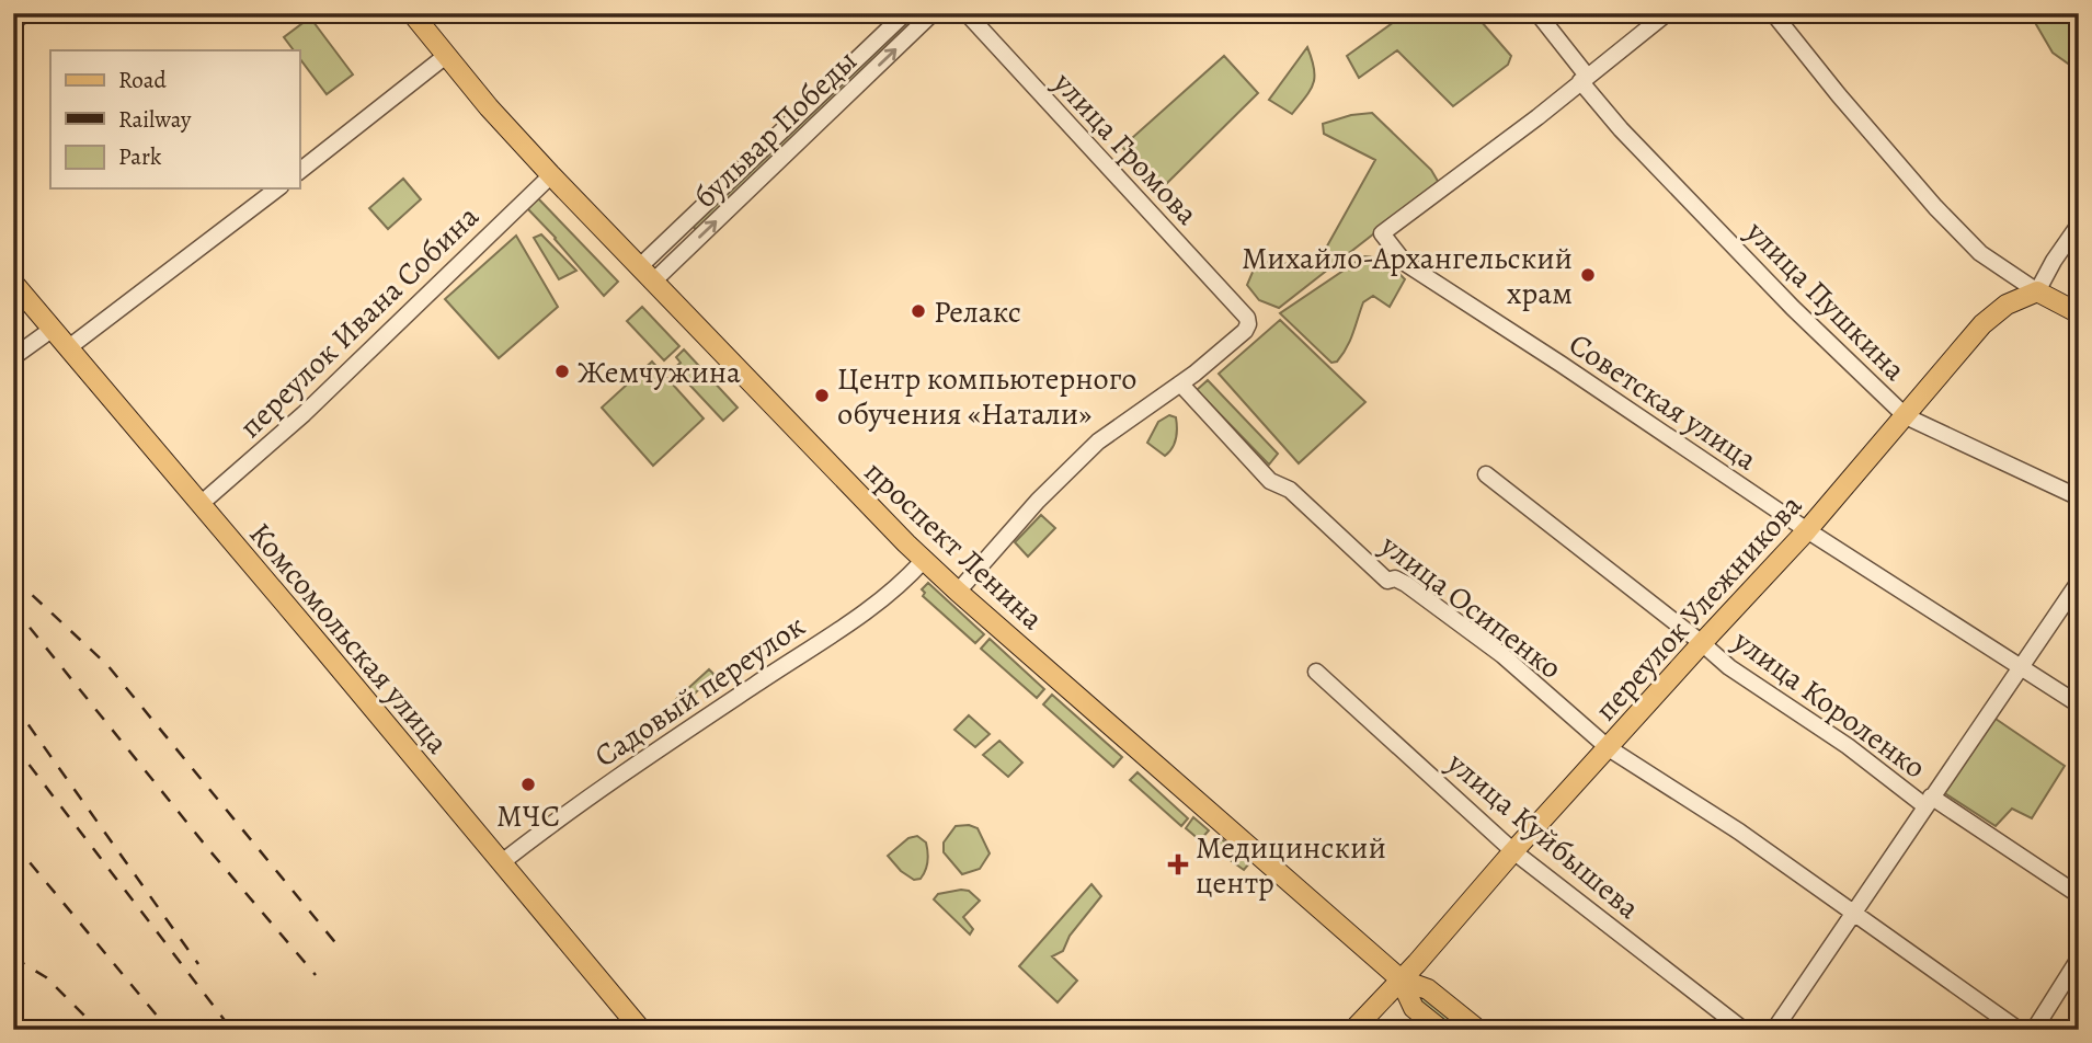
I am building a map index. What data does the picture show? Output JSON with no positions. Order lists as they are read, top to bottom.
{
  "streets": {
    "main road": ["проспект Ленина", "переулок Улежникова", "Комсомольская улица"],
    "street": [
      "бульвар Победы",
      "улица Громова",
      "улица Пушкина",
      "переулок Ивана Собина",
      "Советская улица",
      "улица Осипенко",
      "Садовый переулок",
      "улица Короленко",
      "улица Куйбышева"
    ]
  },
  "crossings": [
    ["бульвар Победы", "проспект Ленина"],
    ["улица Громова", "улица Осипенко"],
    ["улица Пушкина", "Советская улица"],
    ["улица Пушкина", "переулок Улежникова"],
    ["переулок Ивана Собина", "проспект Ленина"],
    ["переулок Ивана Собина", "Комсомольская улица"],
    ["Советская улица", "переулок Улежникова"],
    ["проспект Ленина", "переулок Улежникова"],
    ["проспект Ленина", "Садовый переулок"],
    ["улица Осипенко", "переулок Улежникова"],
    ["переулок Улежникова", "улица Короленко"],
    ["переулок Улежникова", "улица Куйбышева"],
    ["Комсомольская улица", "Садовый переулок"]
  ],
  "places": {
    "other": [
      "Михайло-Архангельский храм",
      "Релакс",
      "Жемчужина",
      "Центр компьютерного обучения «Натали»",
      "МЧС"
    ],
    "health": ["Медицинский центр"]
  },
  "legend": ["Road", "Railway", "Park"]
}
